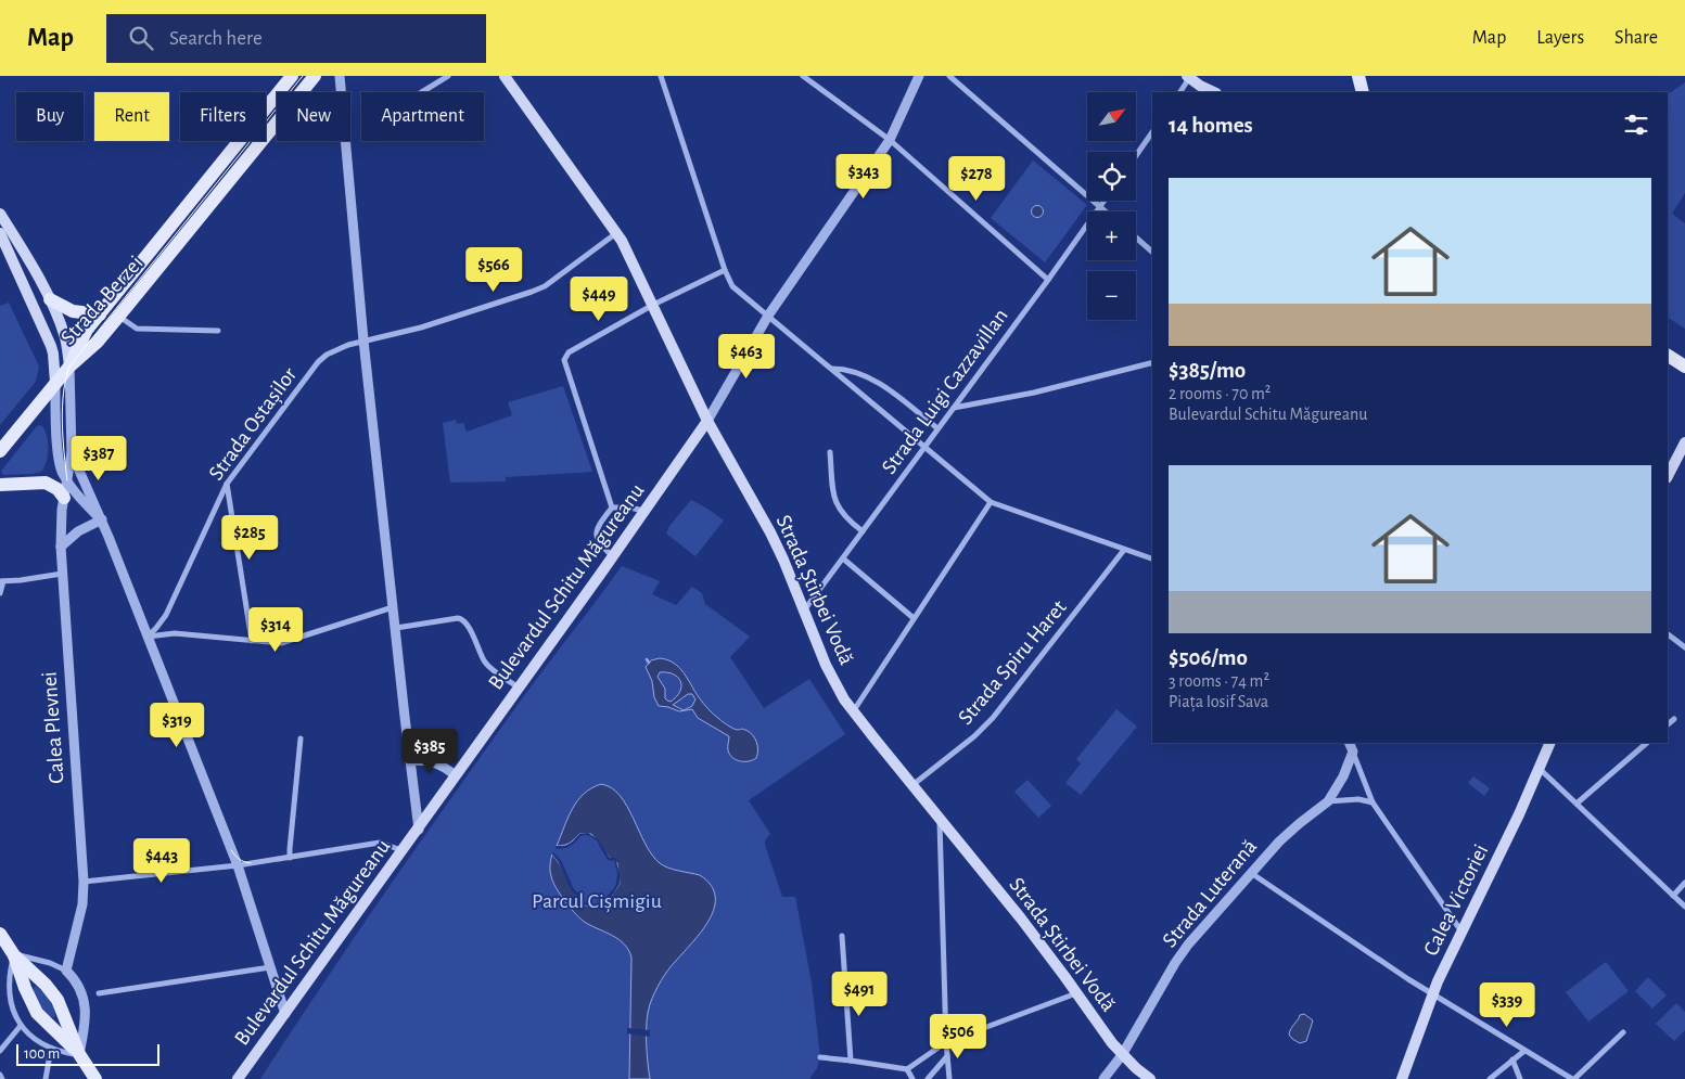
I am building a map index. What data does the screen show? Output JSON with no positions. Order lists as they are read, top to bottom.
{
  "streets": {
    "main road": [
      "Strada Berzei",
      "Bulevardul Schitu Măgureanu",
      "Strada Știrbei Vodă",
      "Calea Plevnei",
      "Calea Victoriei"
    ],
    "street": [
      "Strada Luigi Cazzavillan",
      "Strada Ostașilor",
      "Strada Spiru Haret",
      "Strada Luterană"
    ]
  },
  "crossings": [
    ["Strada Berzei", "Calea Plevnei"],
    ["Strada Luigi Cazzavillan", "Strada Știrbei Vodă"],
    ["Strada Ostașilor", "Strada Știrbei Vodă"],
    ["Strada Ostașilor", "Calea Plevnei"],
    ["Bulevardul Schitu Măgureanu", "Strada Știrbei Vodă"],
    ["Bulevardul Schitu Măgureanu", "Calea Plevnei"],
    ["Strada Știrbei Vodă", "Strada Spiru Haret"],
    ["Strada Știrbei Vodă", "Strada Luterană"]
  ],
  "parks": ["Parcul Cișmigiu"],
  "scale_bar": "100 m",
  "north": "top right",
  "page": {
    "header": "Map",
    "search": "Search here",
    "nav": ["Map", "Layers", "Share"],
    "map_buttons": ["+", "−"],
    "chip": [
      "Buy",
      "Rent",
      "Filters",
      "New",
      "Apartment"
    ],
    "heading": "14 homes",
    "price": [
      "$343",
      "$278",
      "$566",
      "$449",
      "$463",
      "$387",
      "$285",
      "$314",
      "$319",
      "$385",
      "$443",
      "$491",
      "$339",
      "$506"
    ],
    "list": [
      {
        "name": "$385/mo",
        "note": "2 rooms · 70 m² · Bulevardul Schitu Măgureanu"
      },
      {
        "name": "$506/mo",
        "note": "3 rooms · 74 m² · Piața Iosif Sava"
      }
    ],
    "scale": "100 m"
  }
}
